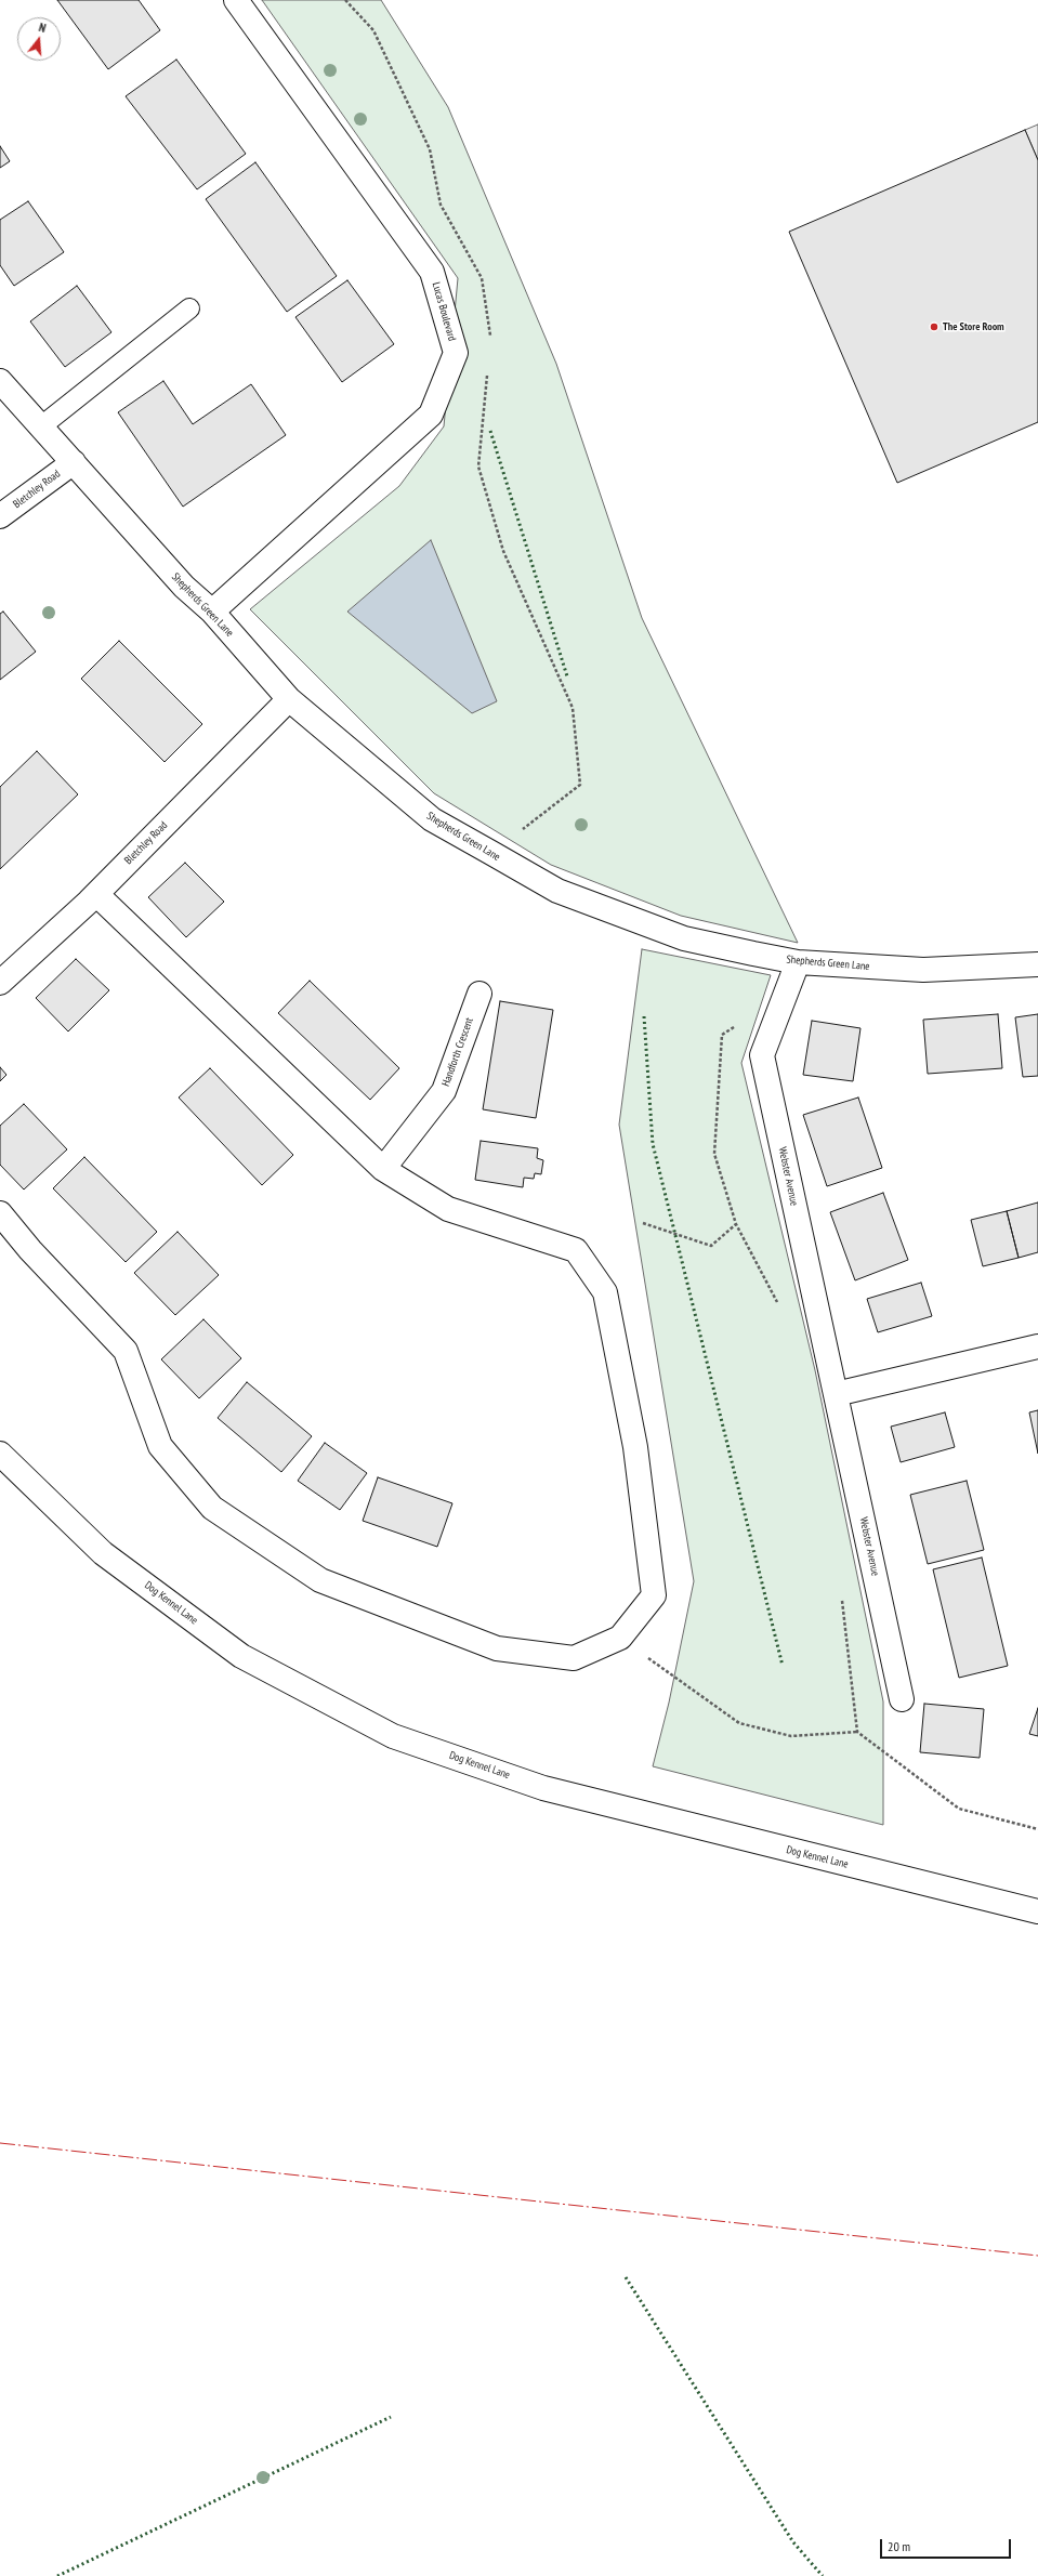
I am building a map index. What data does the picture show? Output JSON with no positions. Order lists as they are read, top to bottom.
{
  "streets": {
    "street": [
      "Lucas Boulevard",
      "Bletchley Road",
      "Shepherds Green Lane",
      "Handforth Crescent",
      "Webster Avenue",
      "Dog Kennel Lane"
    ]
  },
  "crossings": [
    ["Lucas Boulevard", "Shepherds Green Lane"],
    ["Bletchley Road", "Shepherds Green Lane"],
    ["Shepherds Green Lane", "Webster Avenue"]
  ],
  "places": ["The Store Room"],
  "scale_bar": "20 m",
  "north": "top"
}
